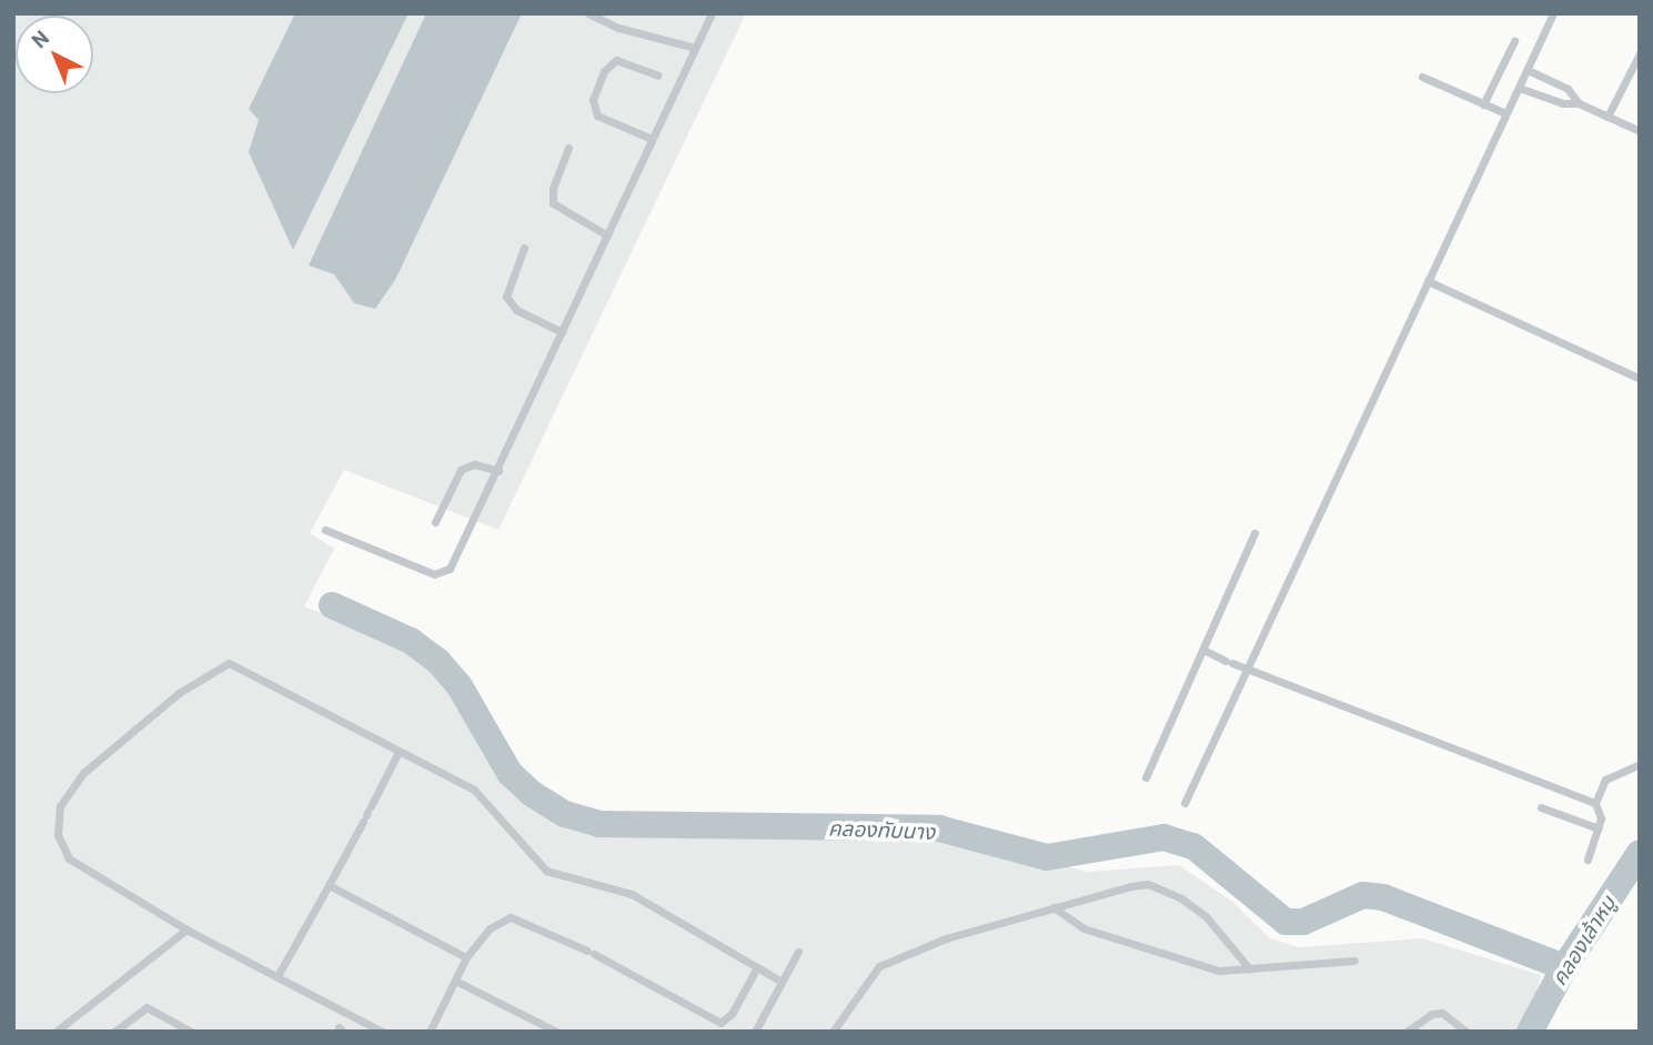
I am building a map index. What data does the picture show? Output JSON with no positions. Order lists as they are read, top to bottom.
{
  "water": ["คลองทับนาง", "คลองเล้าหมู"],
  "north": "top left"
}
